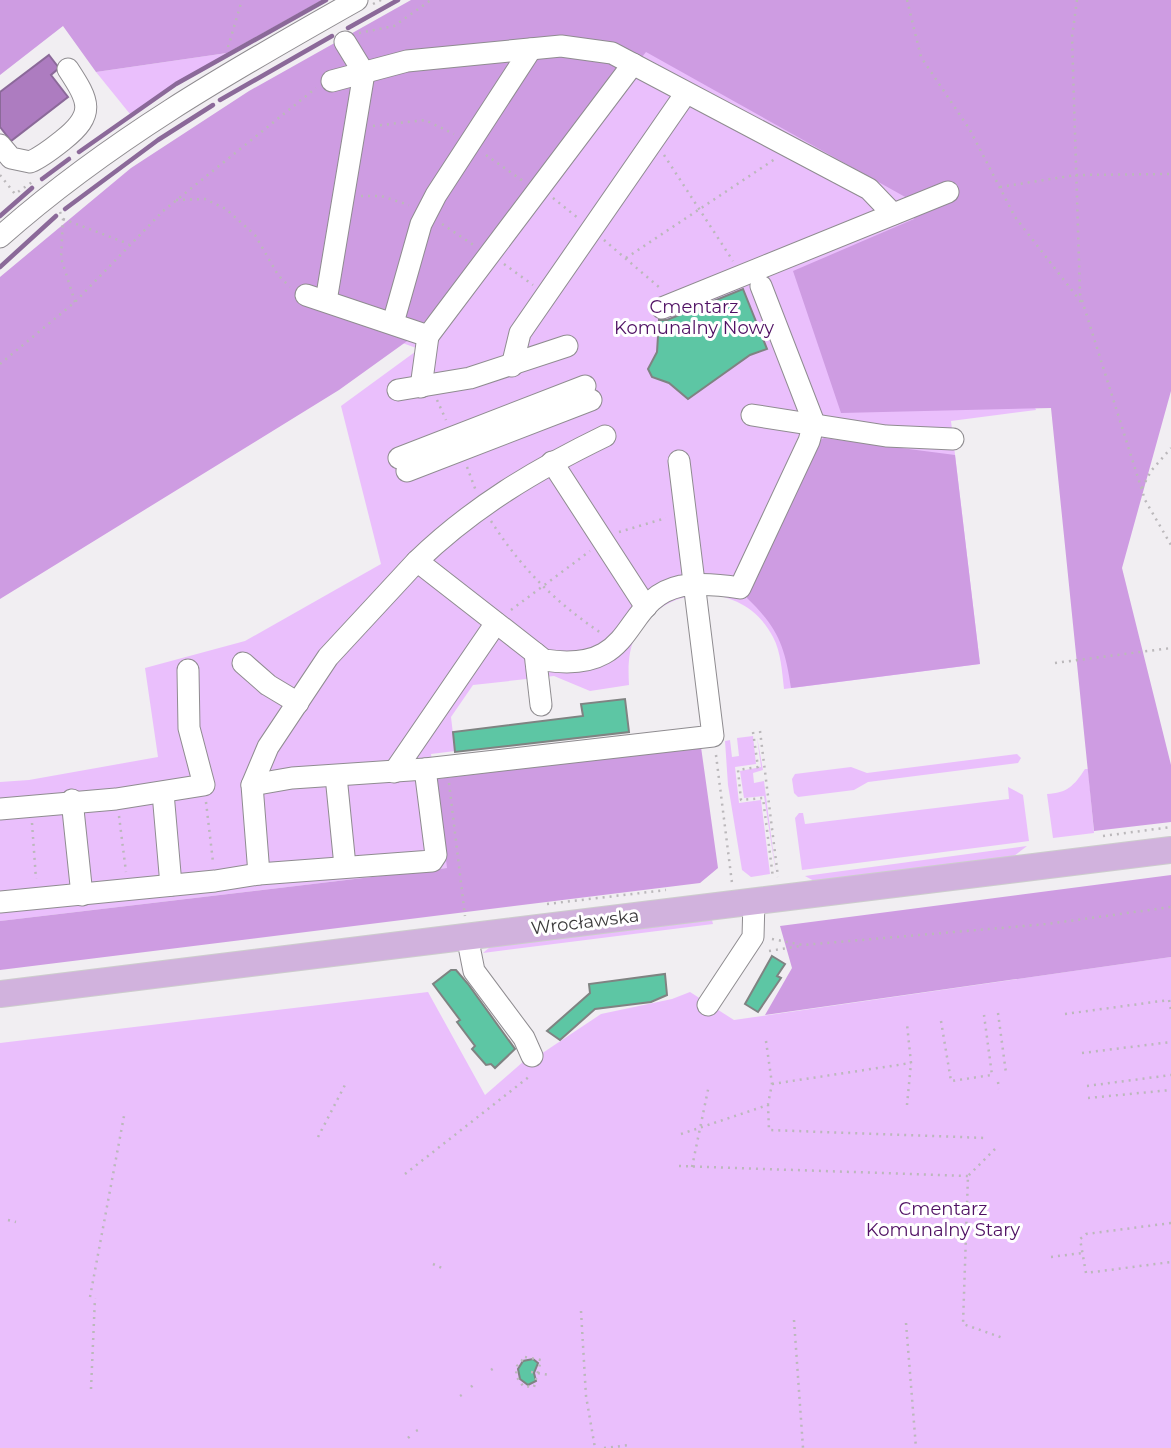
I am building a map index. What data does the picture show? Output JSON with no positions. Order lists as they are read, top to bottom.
{
  "streets": {
    "main road": ["Wrocławska"]
  },
  "parks": ["Cmentarz Komunalny Nowy", "Cmentarz Komunalny Stary"]
}
